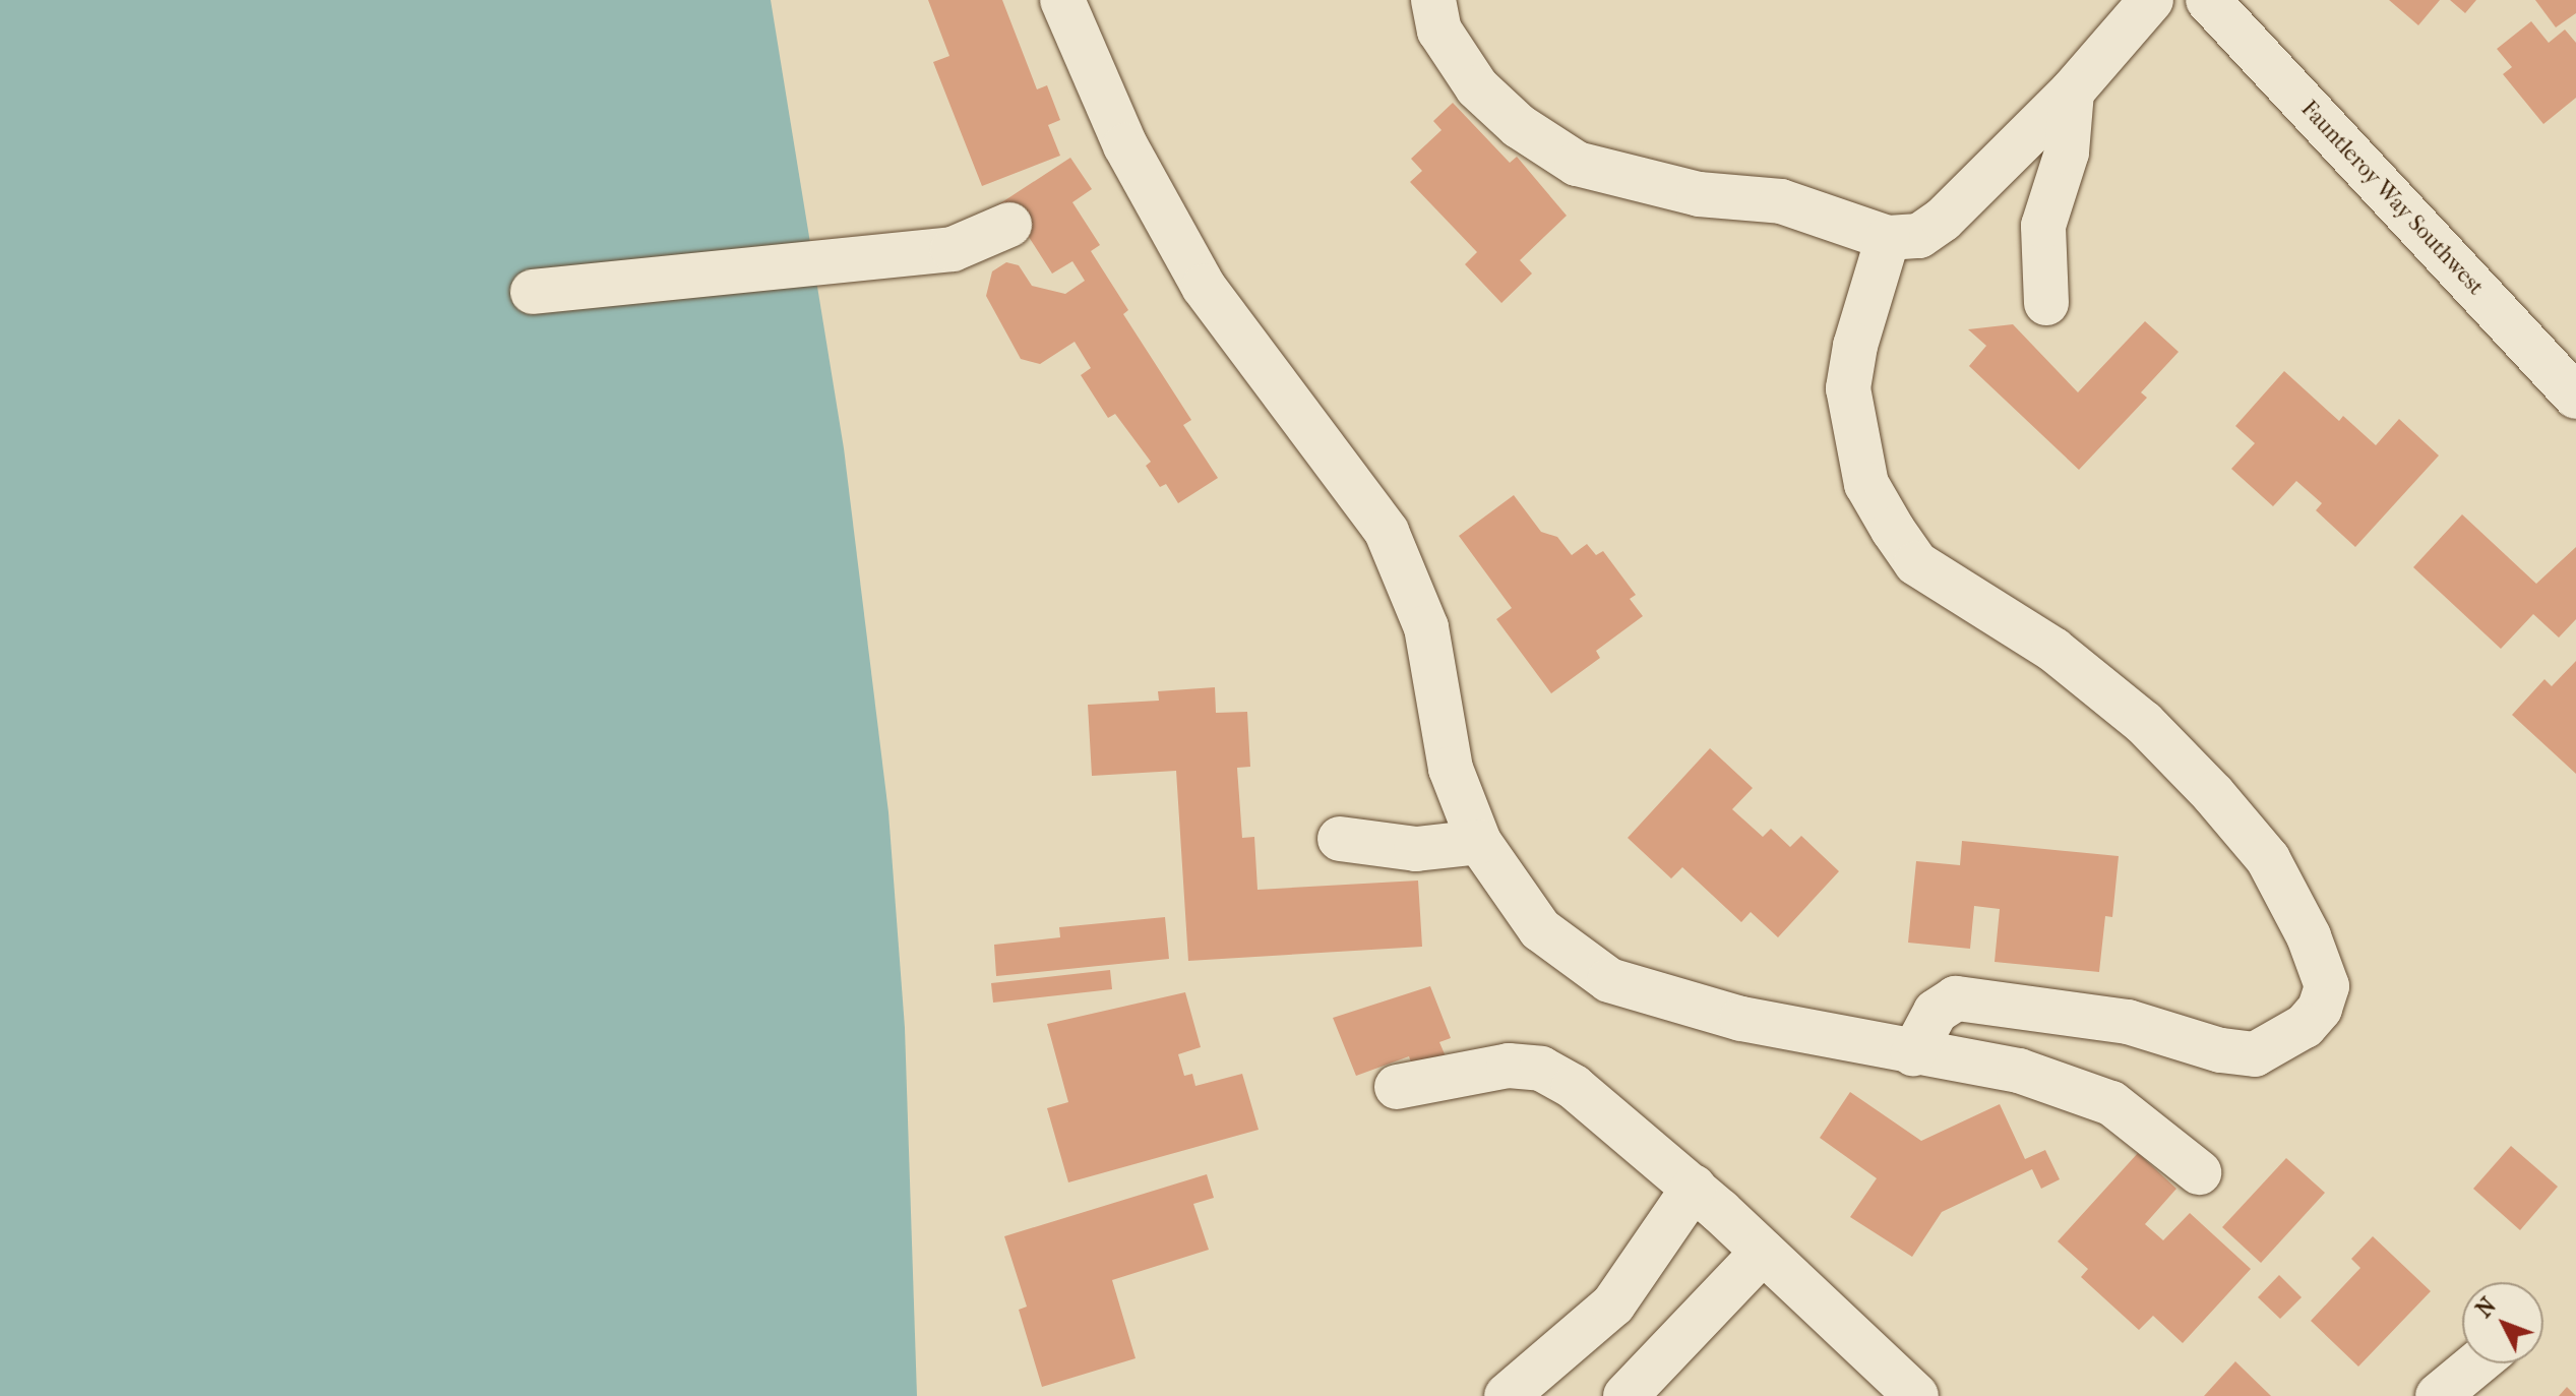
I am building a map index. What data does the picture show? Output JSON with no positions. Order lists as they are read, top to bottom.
{
  "streets": {
    "street": ["Fauntleroy Way Southwest"]
  },
  "north": "top left"
}
